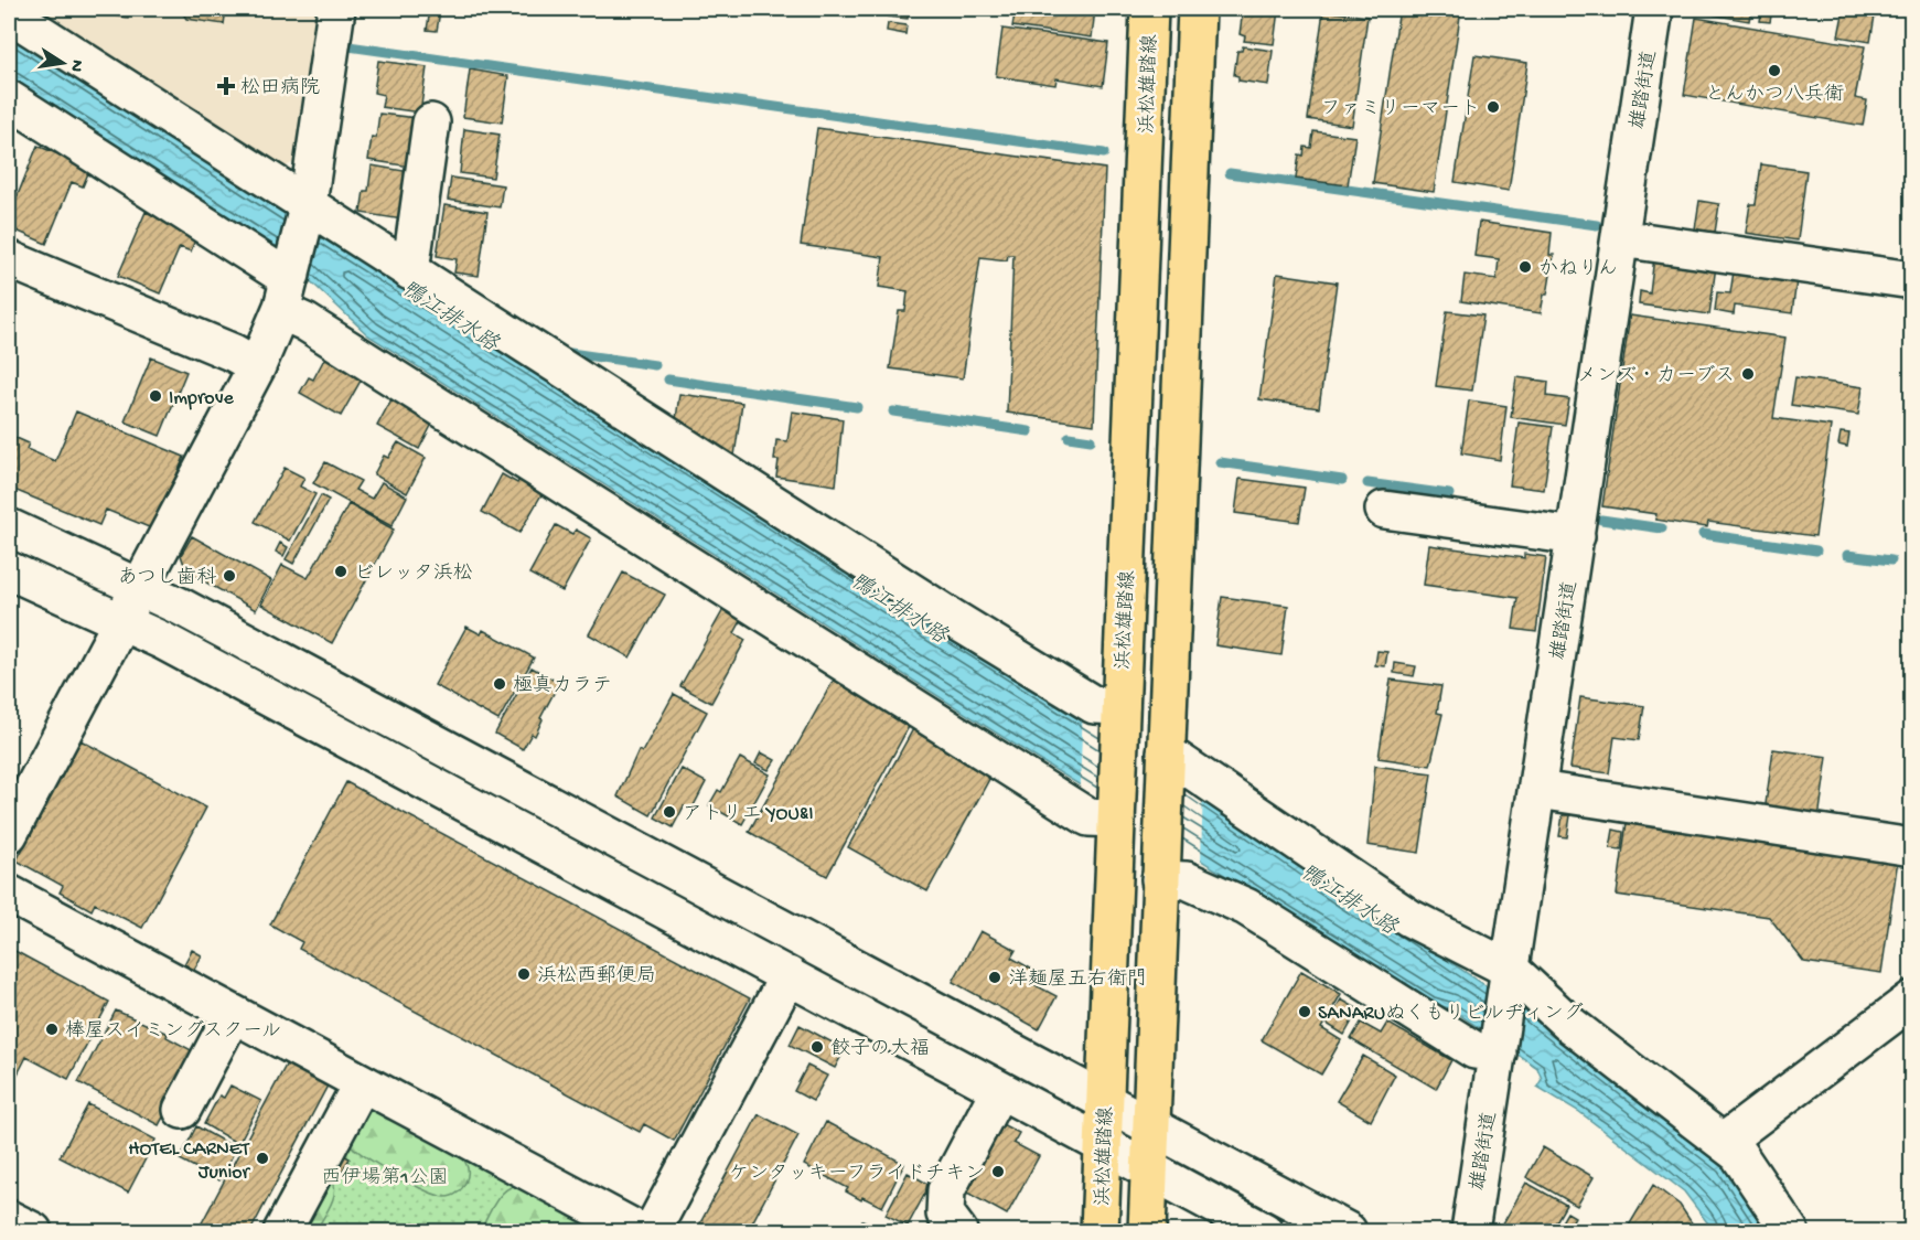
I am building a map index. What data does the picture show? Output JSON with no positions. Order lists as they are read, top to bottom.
{
  "streets": {
    "main road": ["浜松雄踏線"],
    "street": ["雄踏街道"]
  },
  "water": ["鴨江排水路"],
  "parks": ["西伊場第1公園"],
  "places": {
    "other": [
      "とんかつ八兵衛",
      "ファミリーマート",
      "かねりん",
      "メンズ・カーブス",
      "Improve",
      "ビレッタ浜松",
      "あつし歯科",
      "極真カラテ",
      "アトリエ YOU&I",
      "浜松西郵便局",
      "洋麺屋五右衛門",
      "SANARUぬくもりビルヂィング",
      "棒屋スイミングスクール",
      "餃子の大福",
      "HOTEL CARNET Junior",
      "ケンタッキーフライドチキン"
    ],
    "health": ["松田病院"]
  },
  "north": "right"
}
